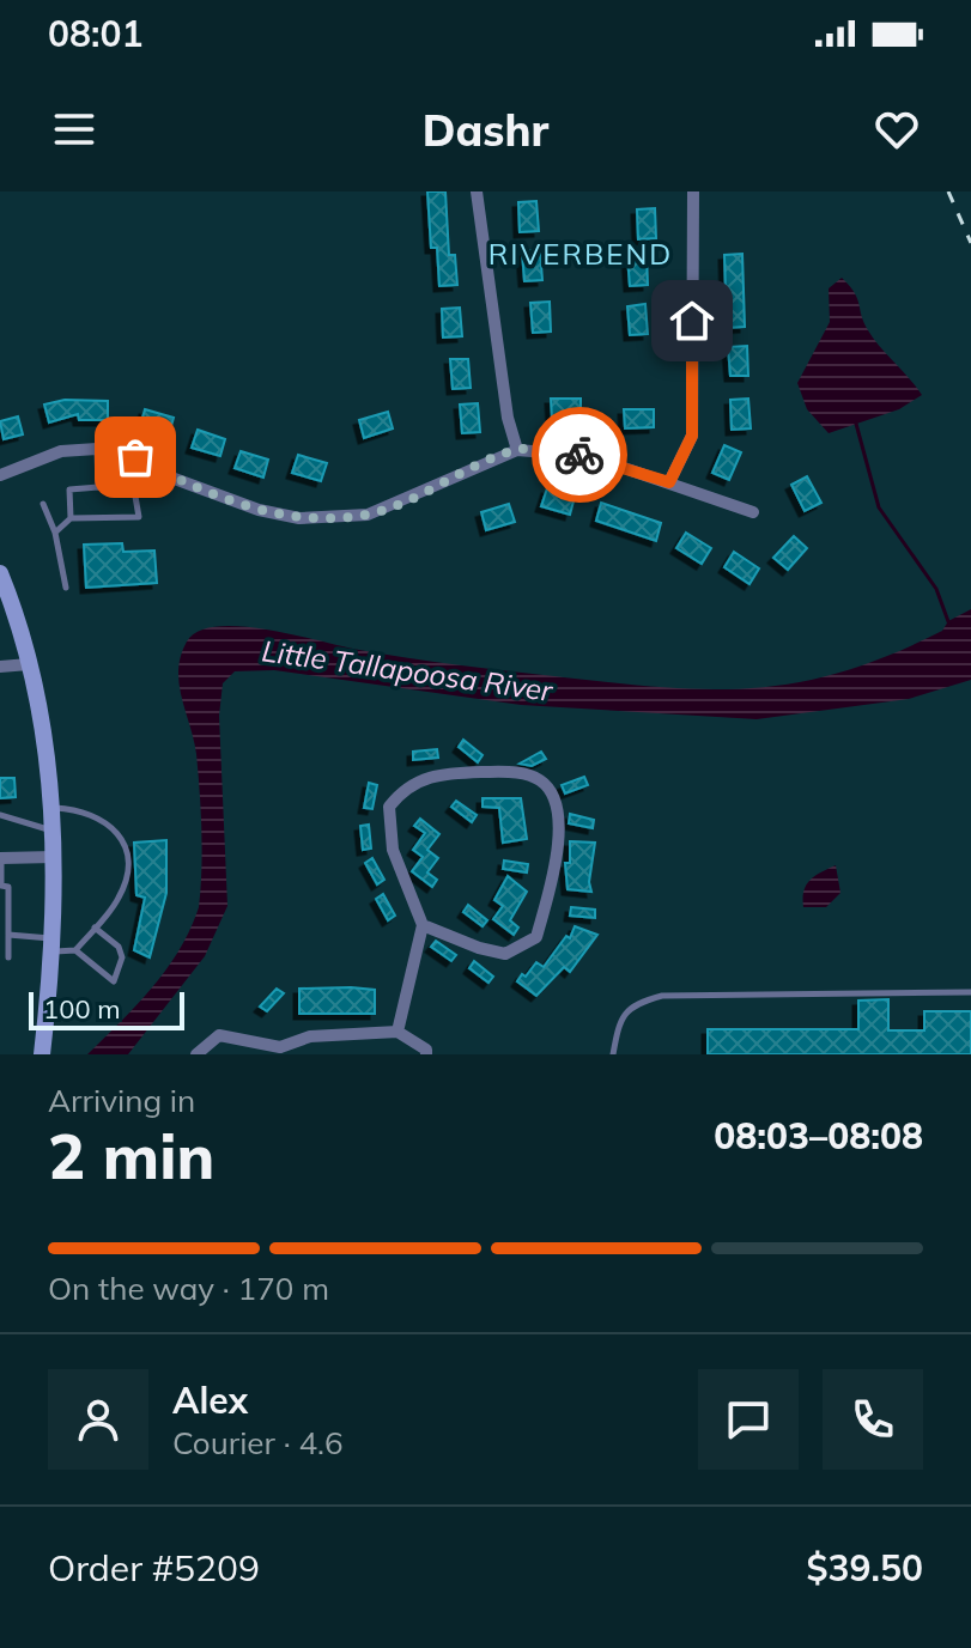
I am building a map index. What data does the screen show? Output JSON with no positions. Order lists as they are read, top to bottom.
{
  "districts": ["RIVERBEND"],
  "water": ["Little Tallapoosa River"],
  "scale_bar": "100 m",
  "page": {
    "status": "08:01",
    "header": "Dashr",
    "scale": "100 m",
    "heading": ["2 min", "Arriving in", "08:03–08:08"],
    "panel": [
      "Alex",
      "Courier · 4.6",
      "Order #5209",
      "$39.50"
    ],
    "bar": "On the way · 170 m"
  }
}
